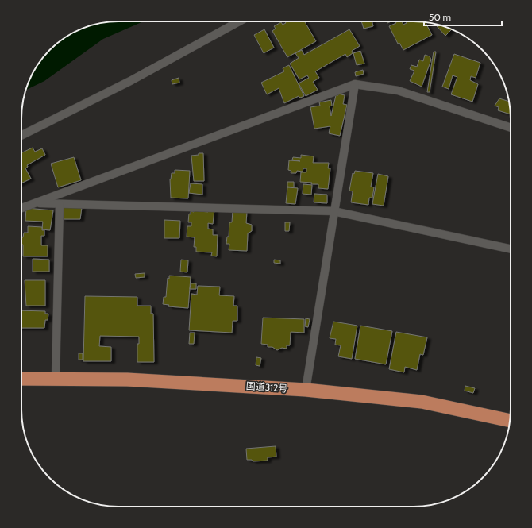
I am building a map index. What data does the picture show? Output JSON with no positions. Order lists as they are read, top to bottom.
{
  "streets": {
    "highway": ["国道312号"]
  },
  "scale_bar": "50 m"
}
